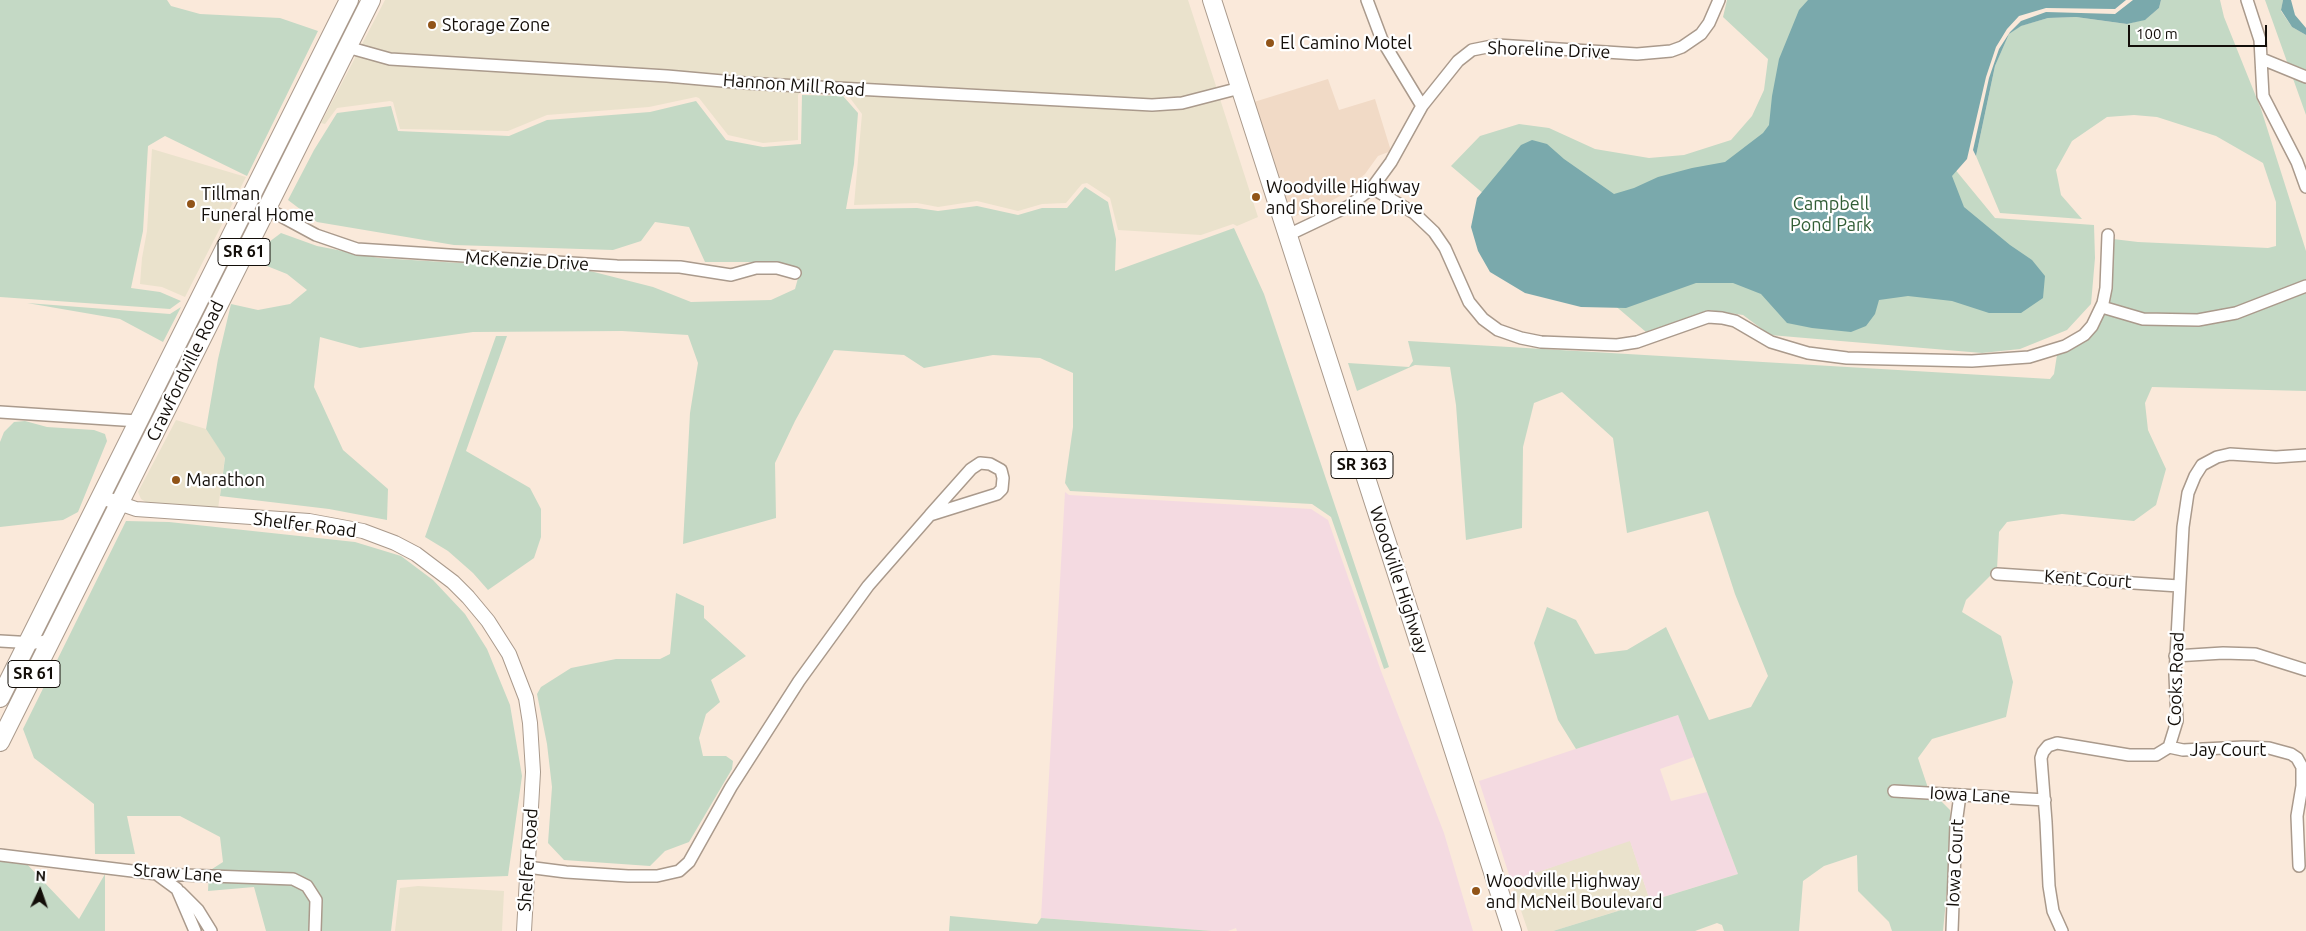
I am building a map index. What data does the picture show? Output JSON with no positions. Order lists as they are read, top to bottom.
{
  "streets": {
    "main road": [
      "SR 61",
      "Crawfordville Road",
      "SR 363",
      "Woodville Highway"
    ],
    "street": [
      "Shoreline Drive",
      "Hannon Mill Road",
      "McKenzie Drive",
      "Shelfer Road",
      "Kent Court",
      "Cooks Road",
      "Jay Court",
      "Iowa Lane",
      "Iowa Court",
      "Straw Lane"
    ]
  },
  "crossings": [
    ["Shoreline Drive", "Woodville Highway"],
    ["Hannon Mill Road", "Crawfordville Road"],
    ["Hannon Mill Road", "Woodville Highway"],
    ["McKenzie Drive", "Crawfordville Road"],
    ["Crawfordville Road", "Shelfer Road"],
    ["Kent Court", "Cooks Road"],
    ["Cooks Road", "Jay Court"],
    ["Cooks Road", "Iowa Lane"],
    ["Iowa Lane", "Iowa Court"]
  ],
  "parks": ["Campbell Pond Park"],
  "places": [
    "Storage Zone",
    "El Camino Motel",
    "Woodville Highway and Shoreline Drive",
    "Tillman Funeral Home",
    "Marathon",
    "Woodville Highway and McNeil Boulevard"
  ],
  "scale_bar": "100 m",
  "north": "top"
}
